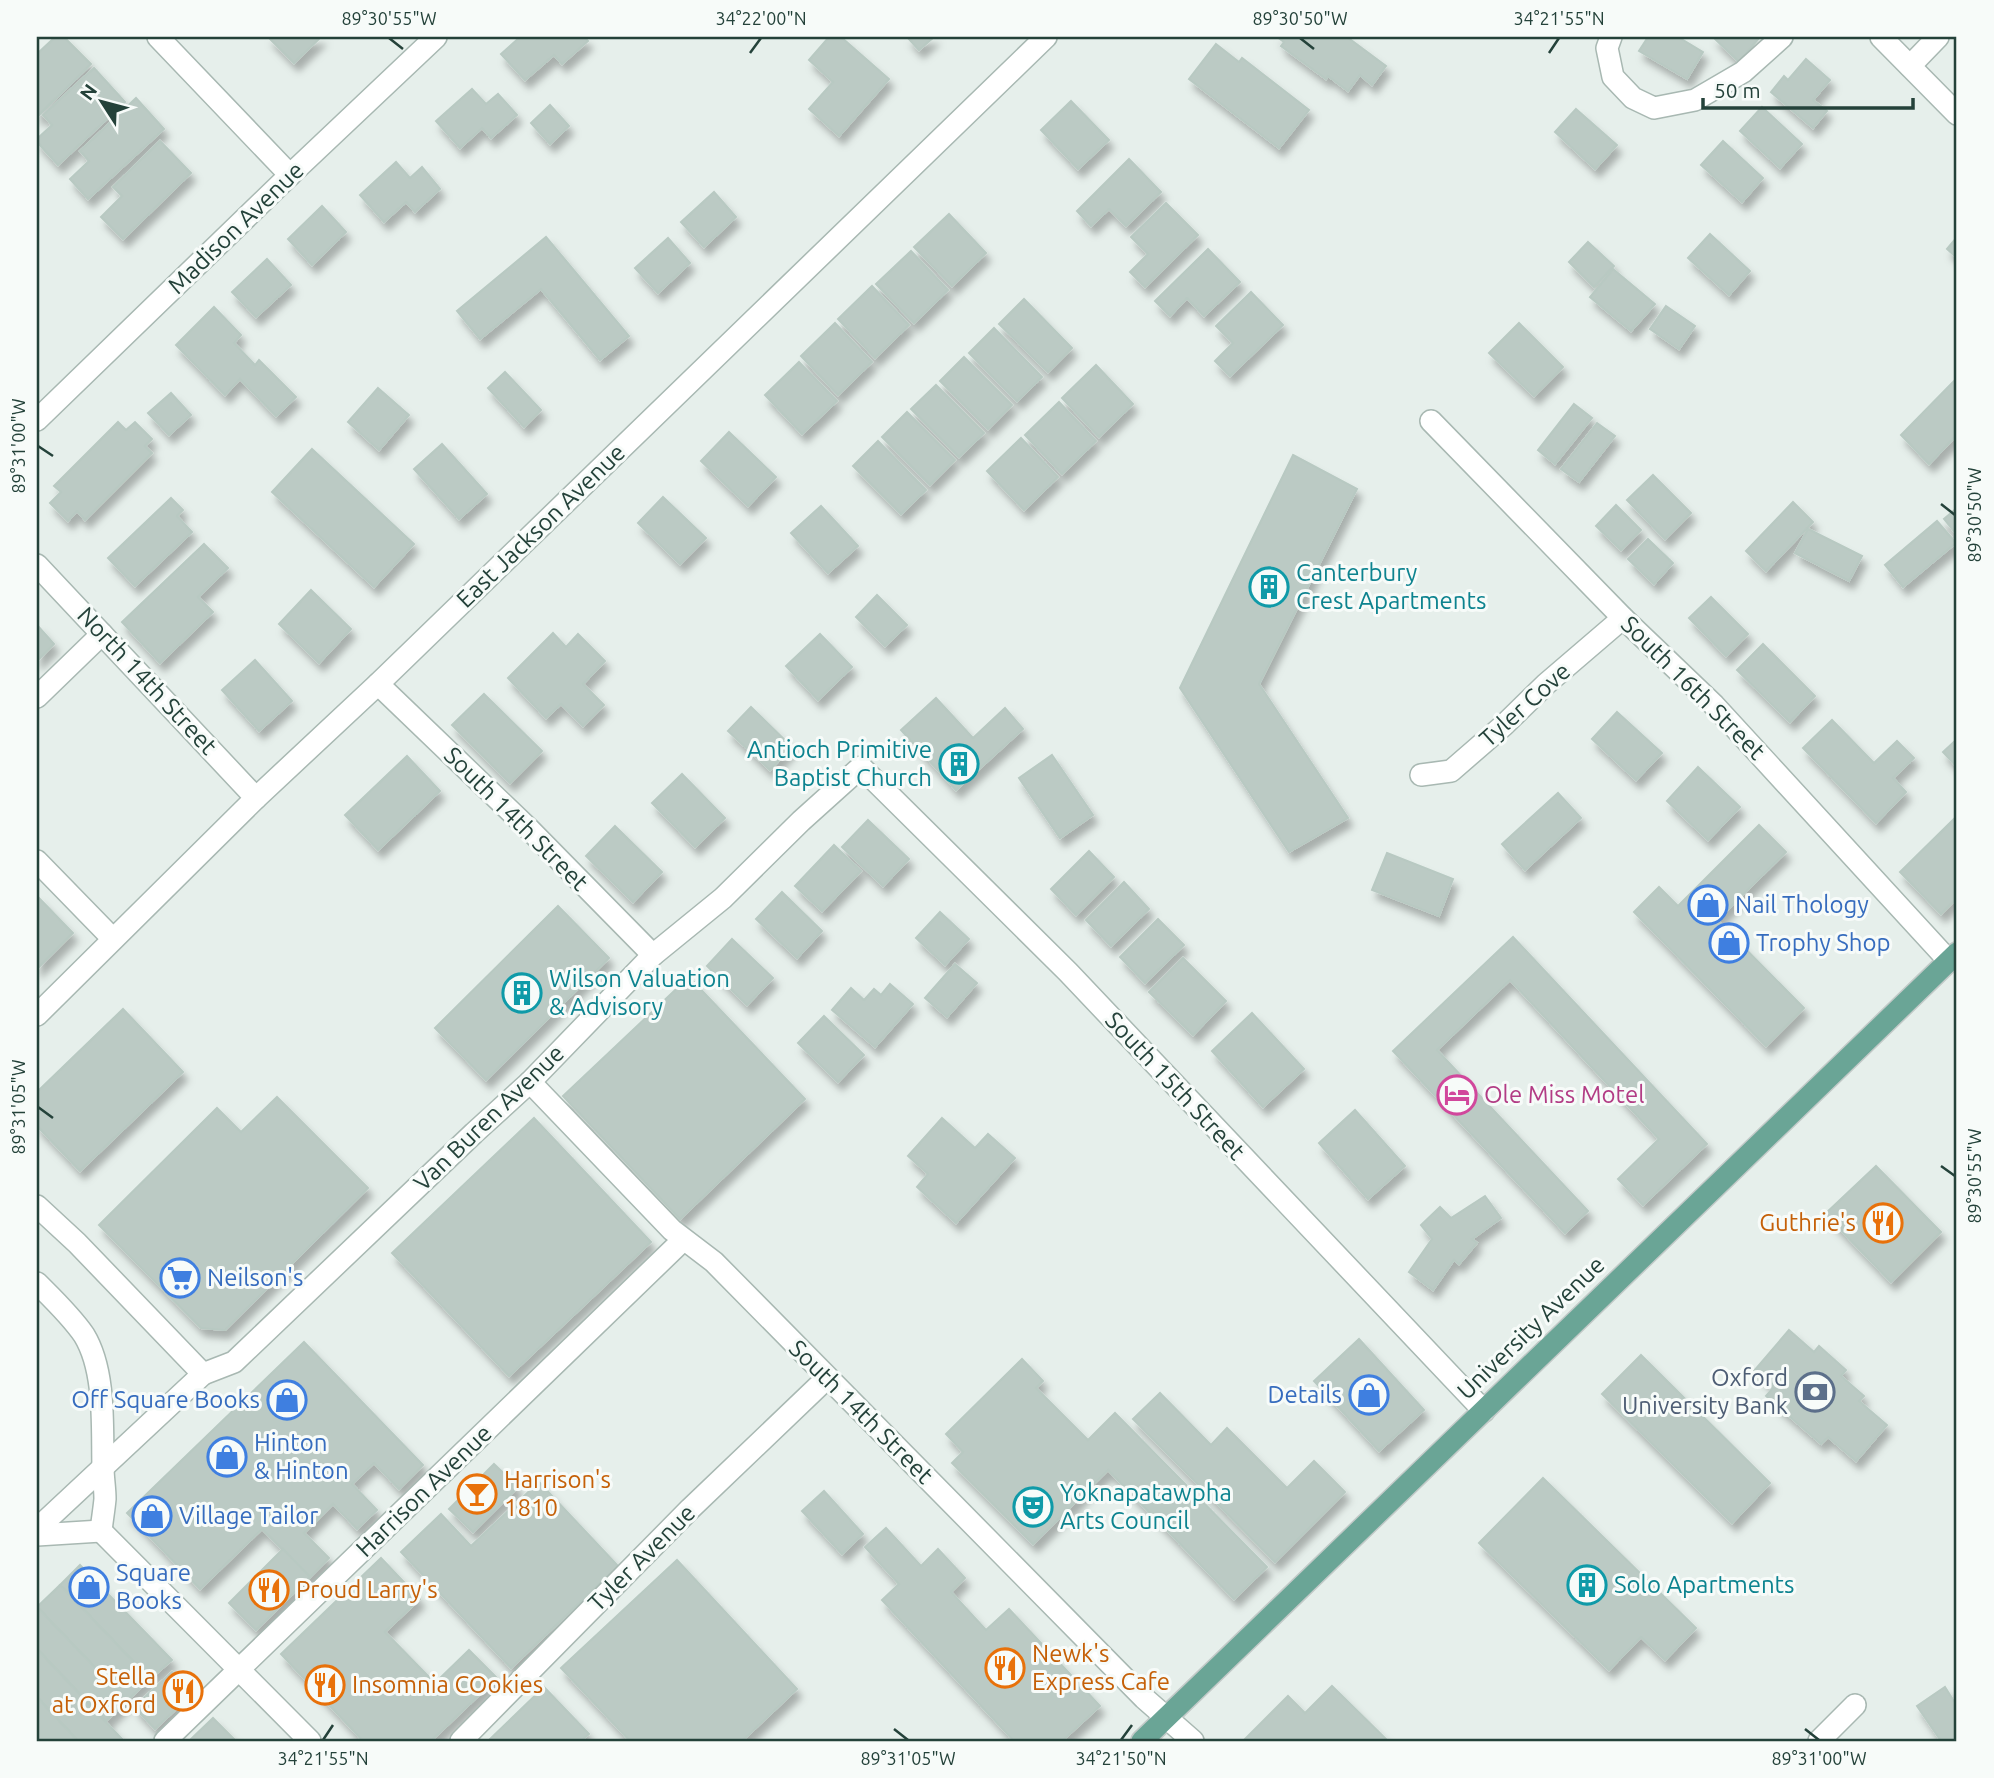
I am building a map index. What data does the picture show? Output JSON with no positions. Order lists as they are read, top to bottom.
{
  "streets": {
    "main road": ["University Avenue"],
    "street": [
      "Madison Avenue",
      "East Jackson Avenue",
      "North 14th Street",
      "South 16th Street",
      "Tyler Cove",
      "South 14th Street",
      "South 15th Street",
      "Van Buren Avenue",
      "Harrison Avenue",
      "Tyler Avenue"
    ]
  },
  "crossings": [
    ["East Jackson Avenue", "North 14th Street"],
    ["East Jackson Avenue", "South 14th Street"],
    ["South 16th Street", "Tyler Cove"],
    ["South 16th Street", "University Avenue"],
    ["South 14th Street", "Van Buren Avenue"],
    ["South 14th Street", "University Avenue"],
    ["South 14th Street", "Harrison Avenue"],
    ["South 14th Street", "Tyler Avenue"],
    ["South 15th Street", "Van Buren Avenue"],
    ["South 15th Street", "University Avenue"]
  ],
  "places": {
    "building": [
      "Canterbury Crest Apartments",
      "Antioch Primitive Baptist Church",
      "Wilson Valuation & Advisory",
      "Solo Apartments"
    ],
    "shop": [
      "Nail Thology",
      "Trophy Shop",
      "Details",
      "Off Square Books",
      "Hinton & Hinton",
      "Village Tailor",
      "Square Books"
    ],
    "hotel": ["Ole Miss Motel"],
    "restaurant": [
      "Guthrie's",
      "Proud Larry's",
      "Newk's Express Cafe",
      "Insomnia COokies",
      "Stella at Oxford"
    ],
    "supermarket": ["Neilson's"],
    "bank": ["Oxford University Bank"],
    "bar": ["Harrison's 1810"],
    "theatre": ["Yoknapatawpha Arts Council"]
  },
  "scale_bar": "50 m",
  "north": "top left",
  "coordinates": [
    "89°30'55\"W",
    "34°22'00\"N",
    "89°30'50\"W",
    "34°21'55\"N",
    "89°31'00\"W",
    "89°31'05\"W",
    "34°21'50\"N"
  ]
}
